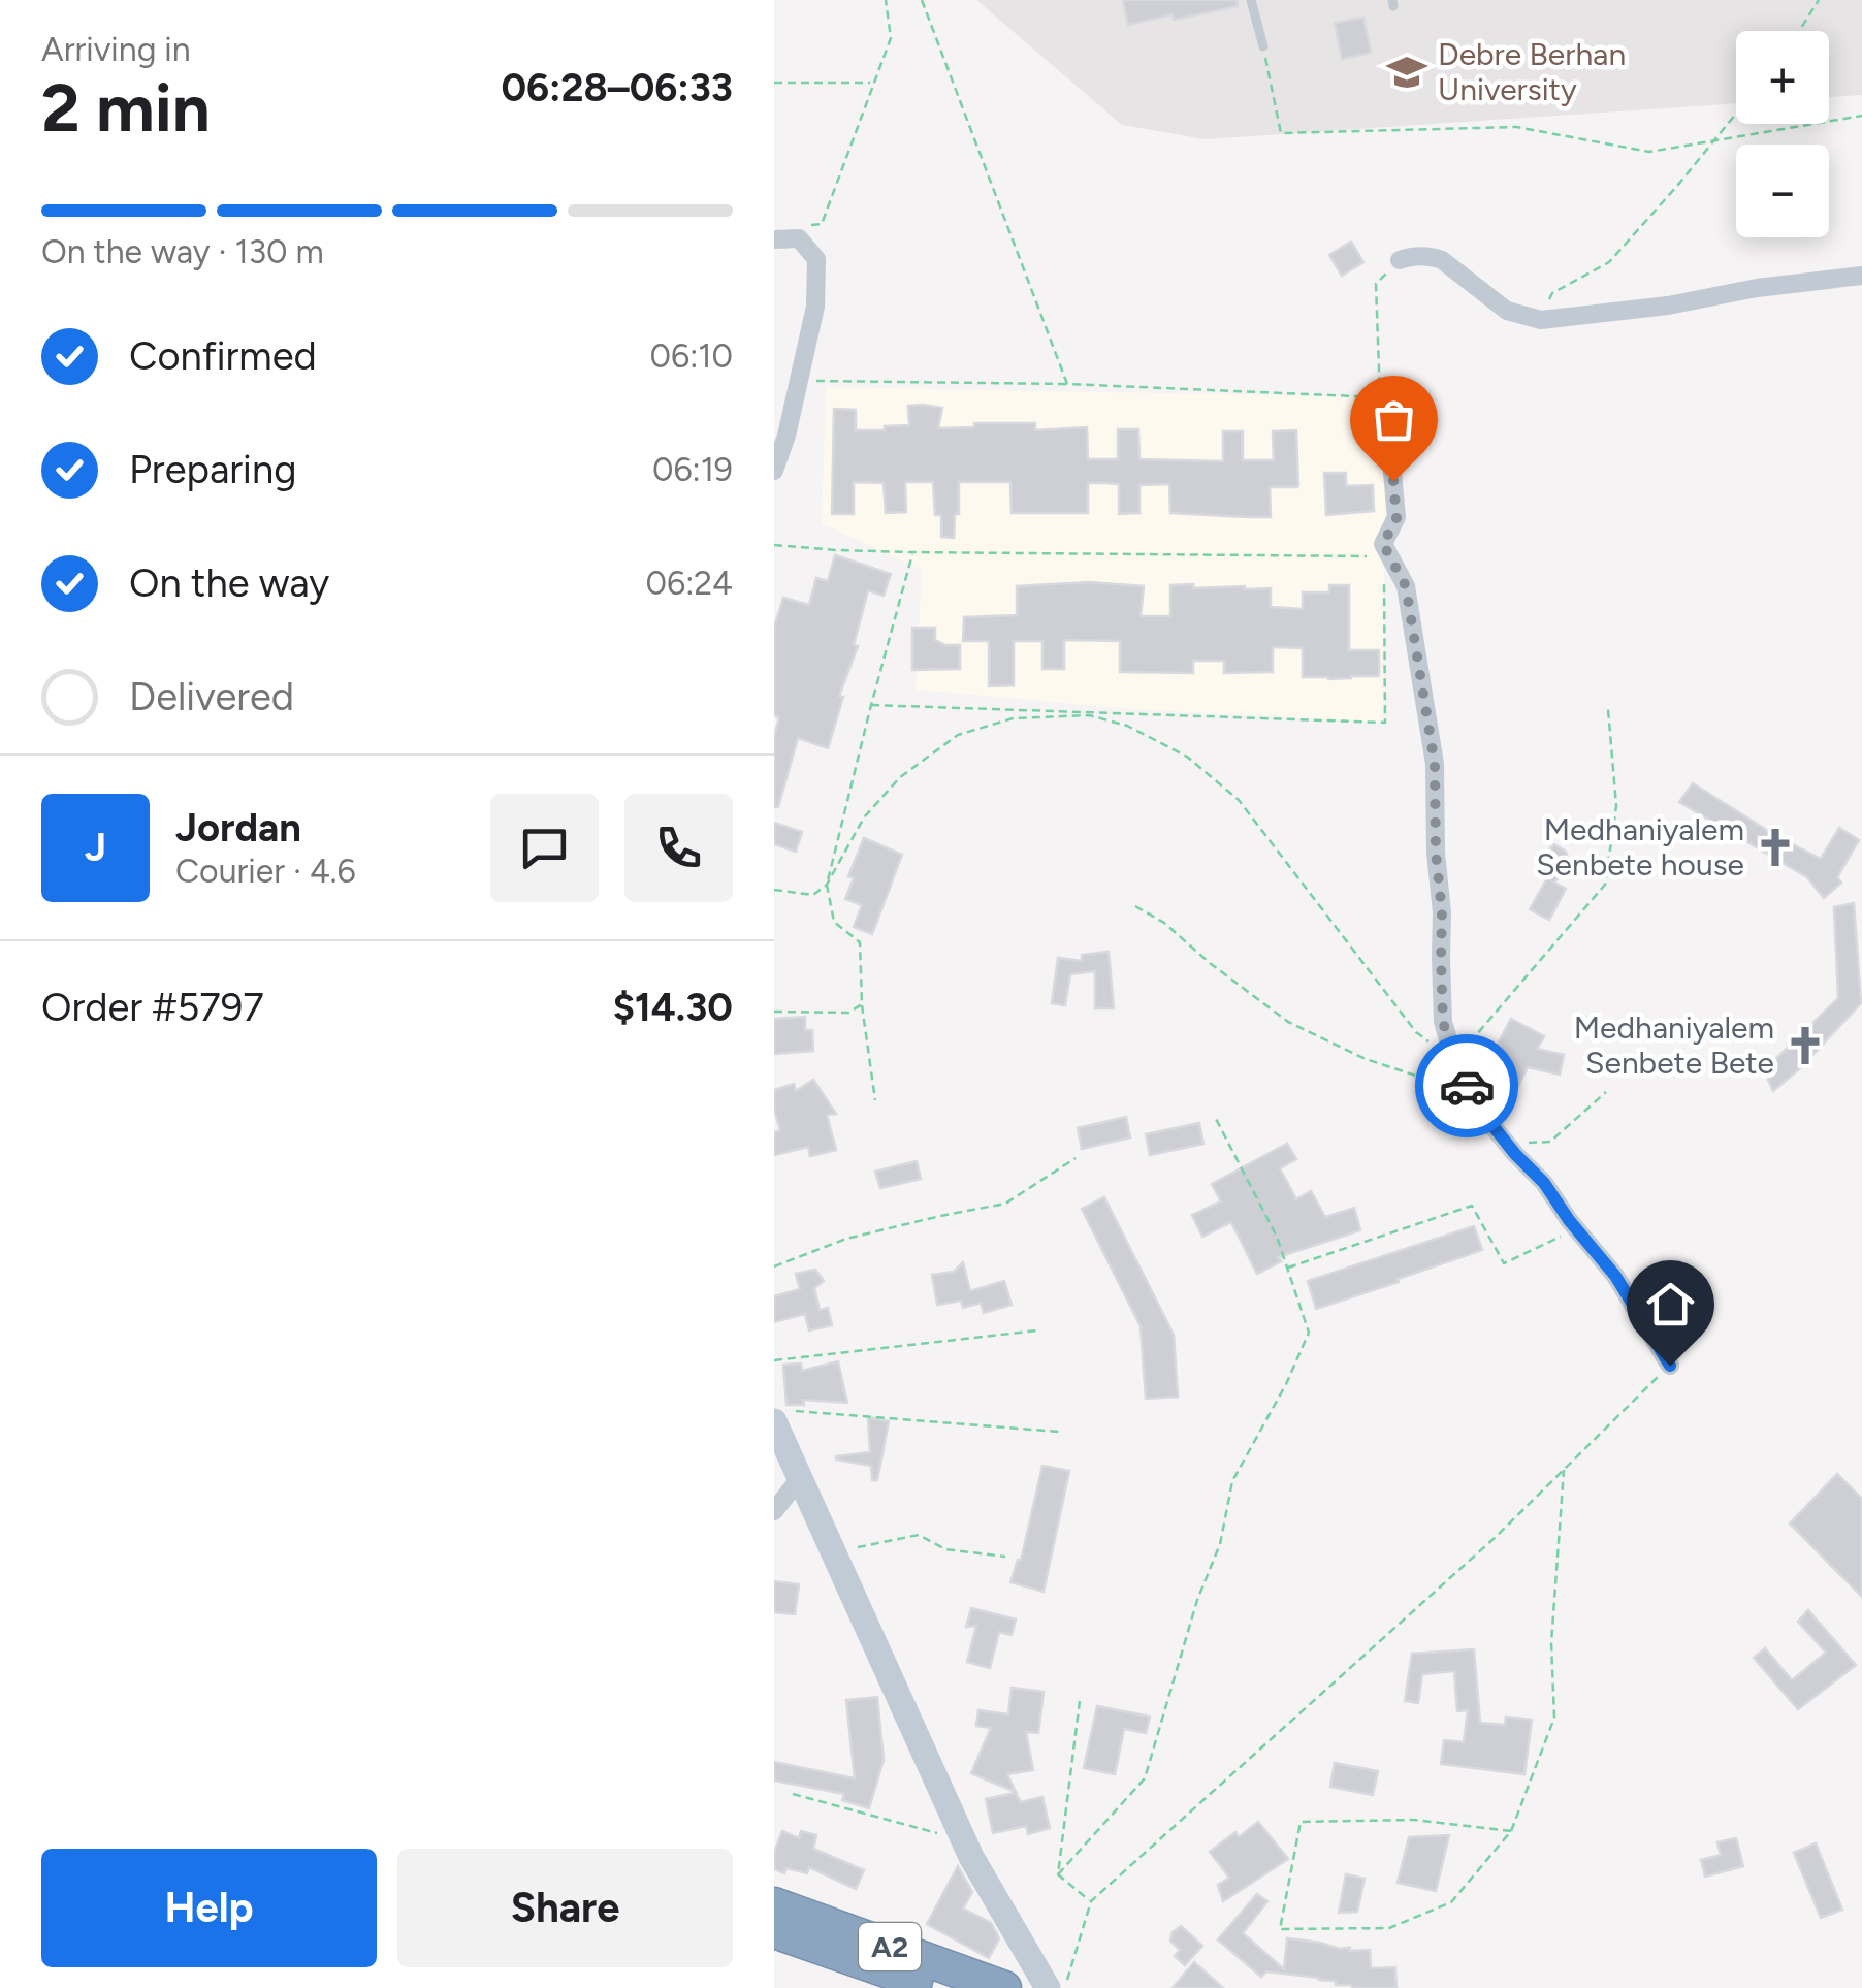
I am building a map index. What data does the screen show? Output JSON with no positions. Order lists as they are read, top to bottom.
{
  "streets": {
    "highway": ["A2"]
  },
  "places": {
    "school or university": ["Debre Berhan University"],
    "church": ["Medhaniyalem Senbete house", "Medhaniyalem Senbete Bete"]
  },
  "page": {
    "heading": ["2 min", "Arriving in", "06:28–06:33"],
    "panel": [
      "Jordan",
      "Courier · 4.6",
      "Order #5797",
      "$14.30"
    ],
    "map_buttons": ["+", "−"],
    "bar": "On the way · 130 m",
    "list": [
      ["Confirmed", "06:10"],
      ["Preparing", "06:19"],
      ["On the way", "06:24"],
      "Delivered"
    ],
    "round": "J",
    "buttons": ["Help", "Share"]
  }
}
